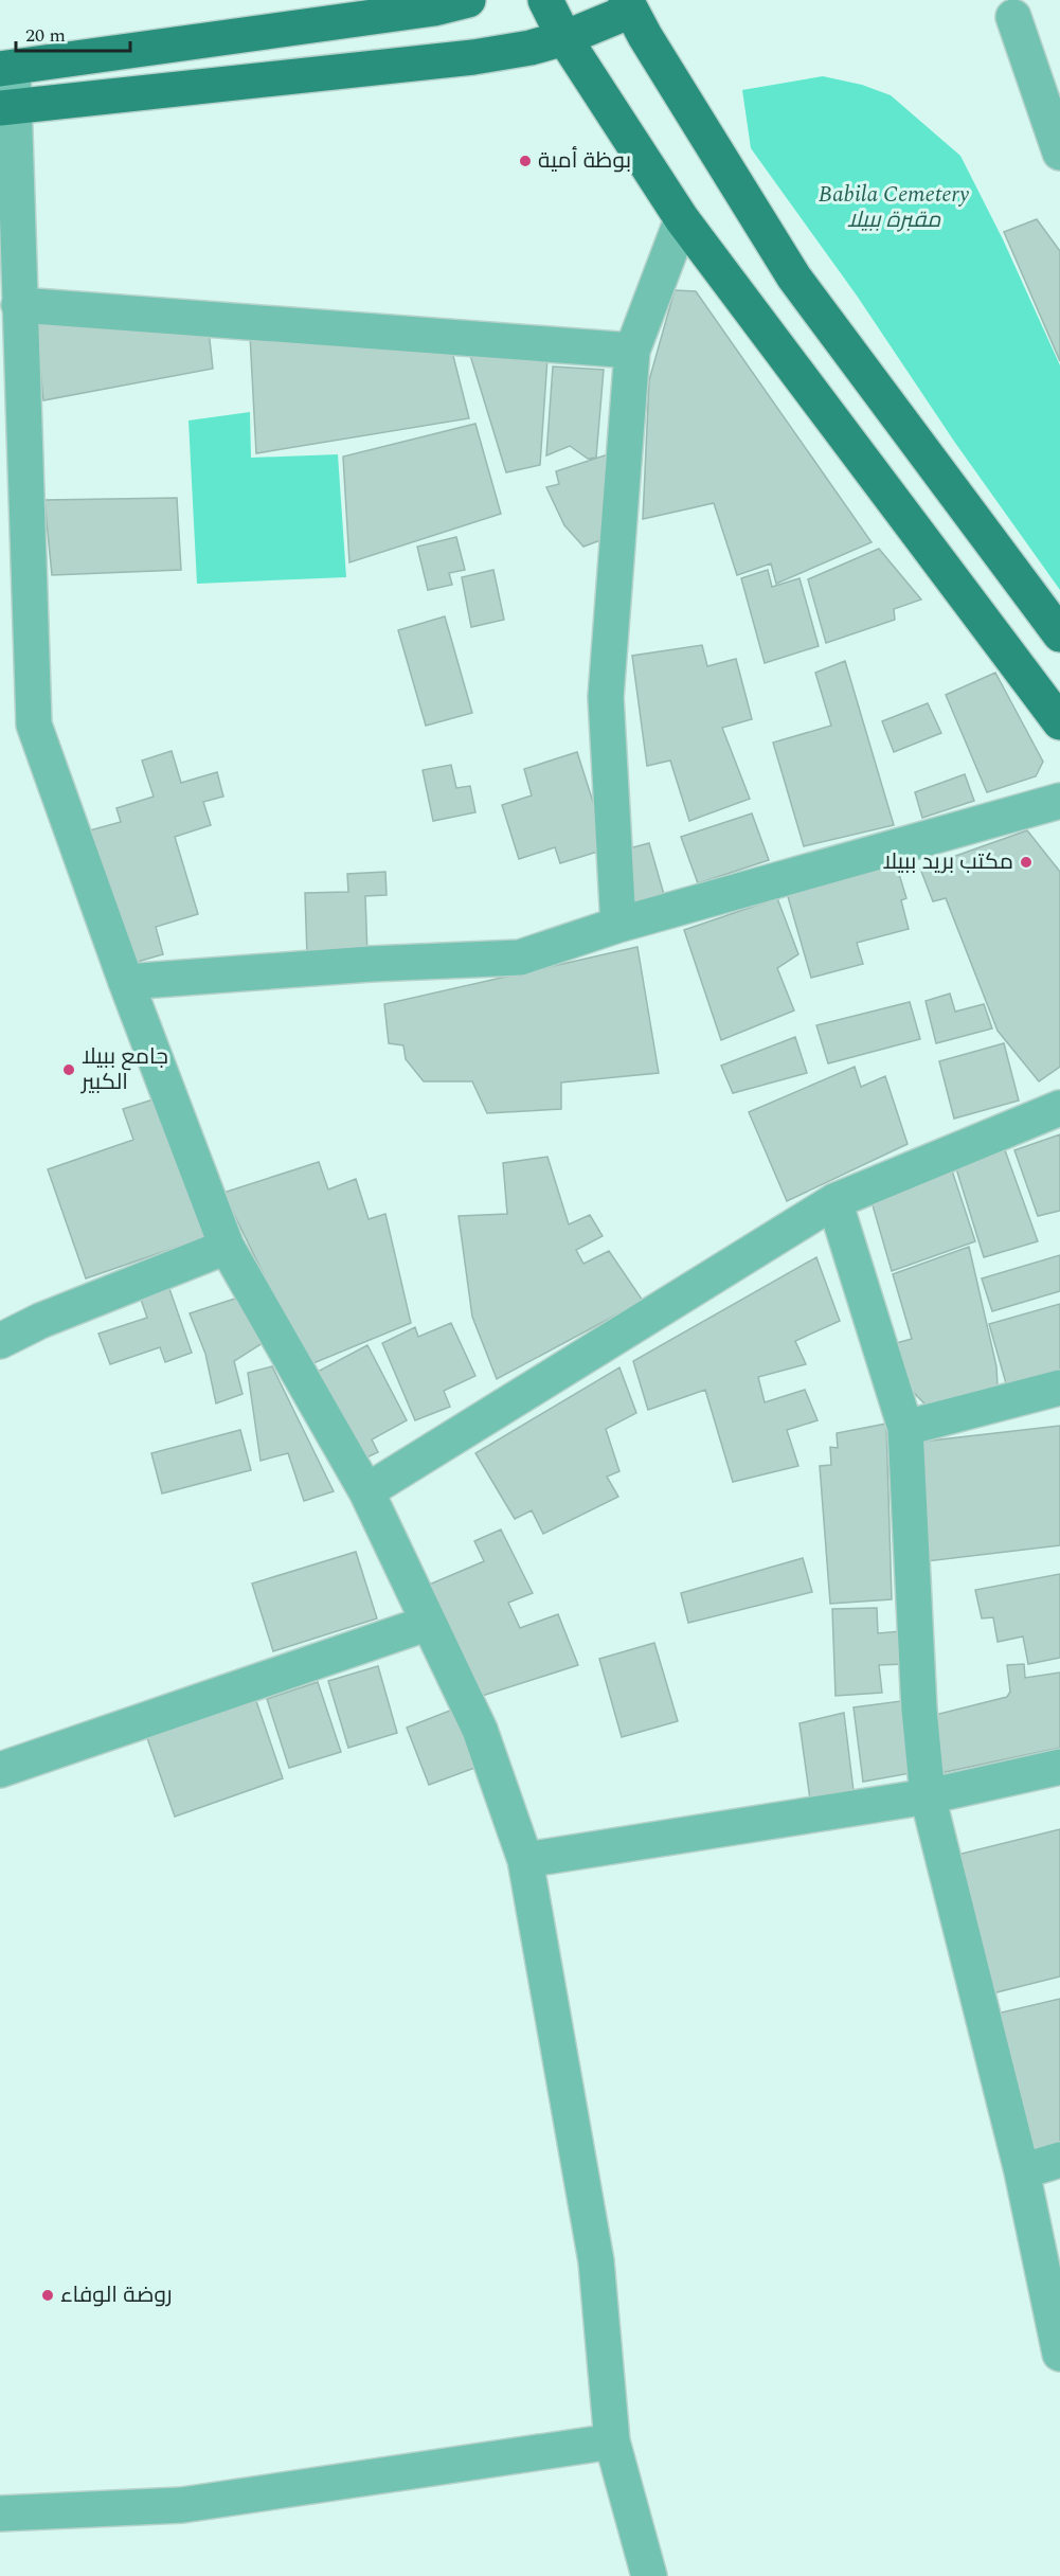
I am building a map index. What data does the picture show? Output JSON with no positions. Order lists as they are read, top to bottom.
{
  "parks": ["Babila Cemetery مقبرة ببيلا"],
  "places": [
    "بوظة أمية",
    "مكتب بريد ببيلا",
    "جامع ببيلا الكبير",
    "روضة الوفاء"
  ],
  "scale_bar": "20 m"
}
